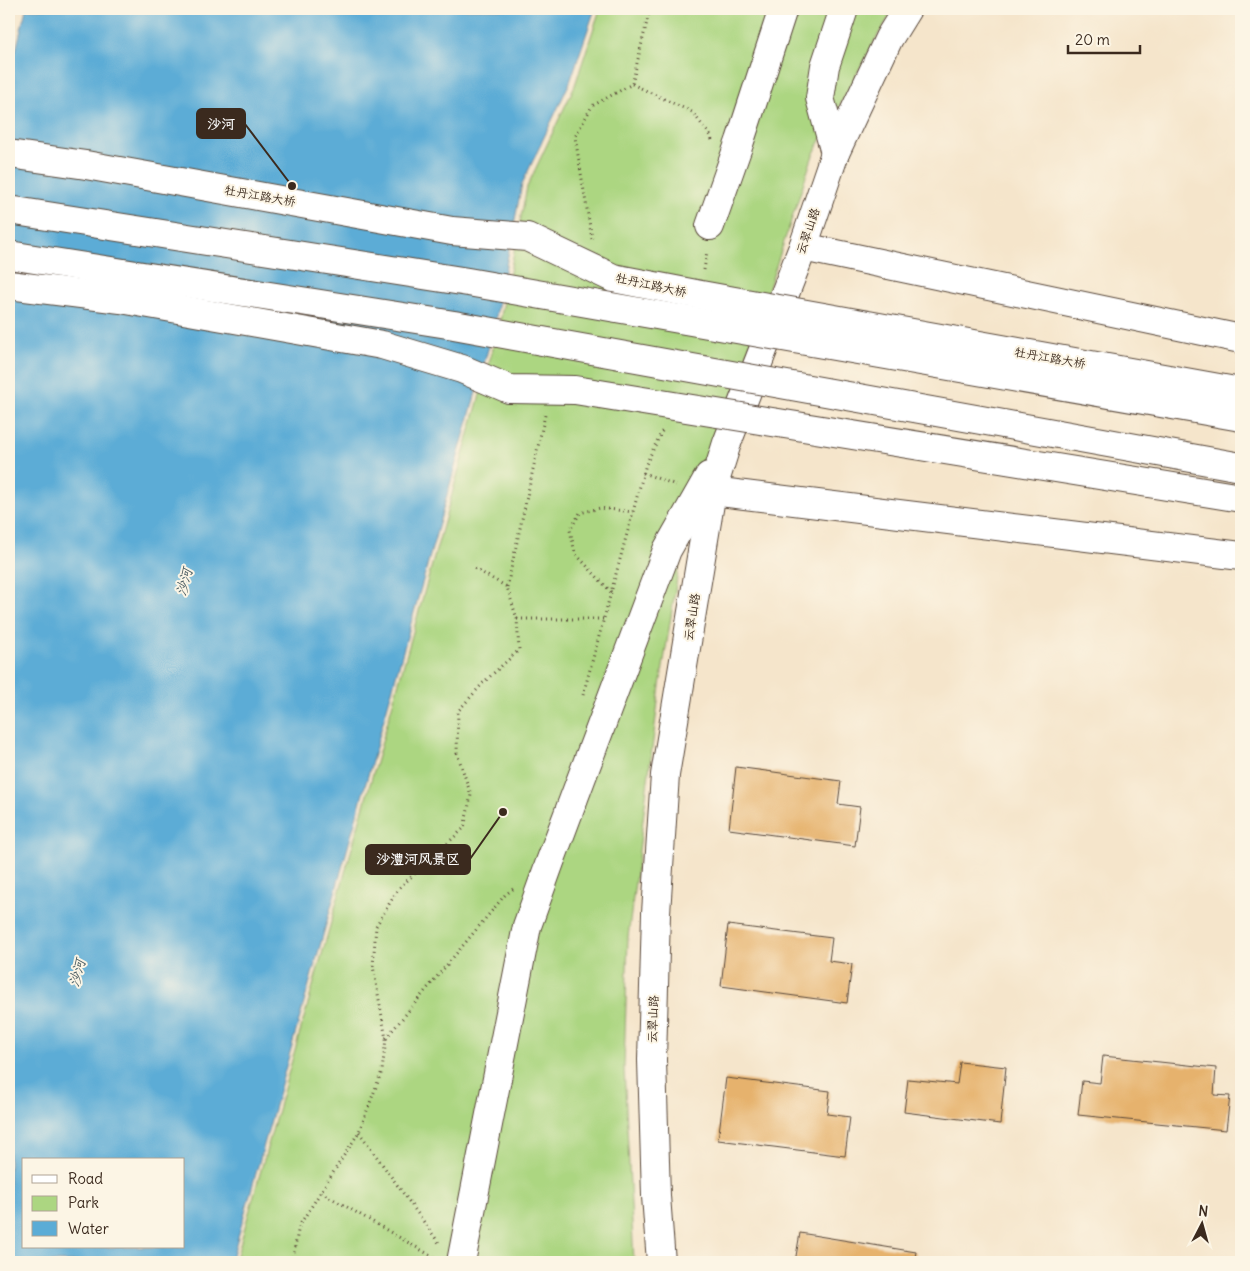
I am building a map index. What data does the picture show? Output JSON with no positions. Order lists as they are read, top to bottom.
{
  "streets": {
    "street": ["牡丹江路大桥", "云翠山路"]
  },
  "water": ["沙河"],
  "places": ["沙河", "沙澧河风景区"],
  "legend": ["Road", "Park", "Water"],
  "scale_bar": "20 m",
  "north": "top"
}
